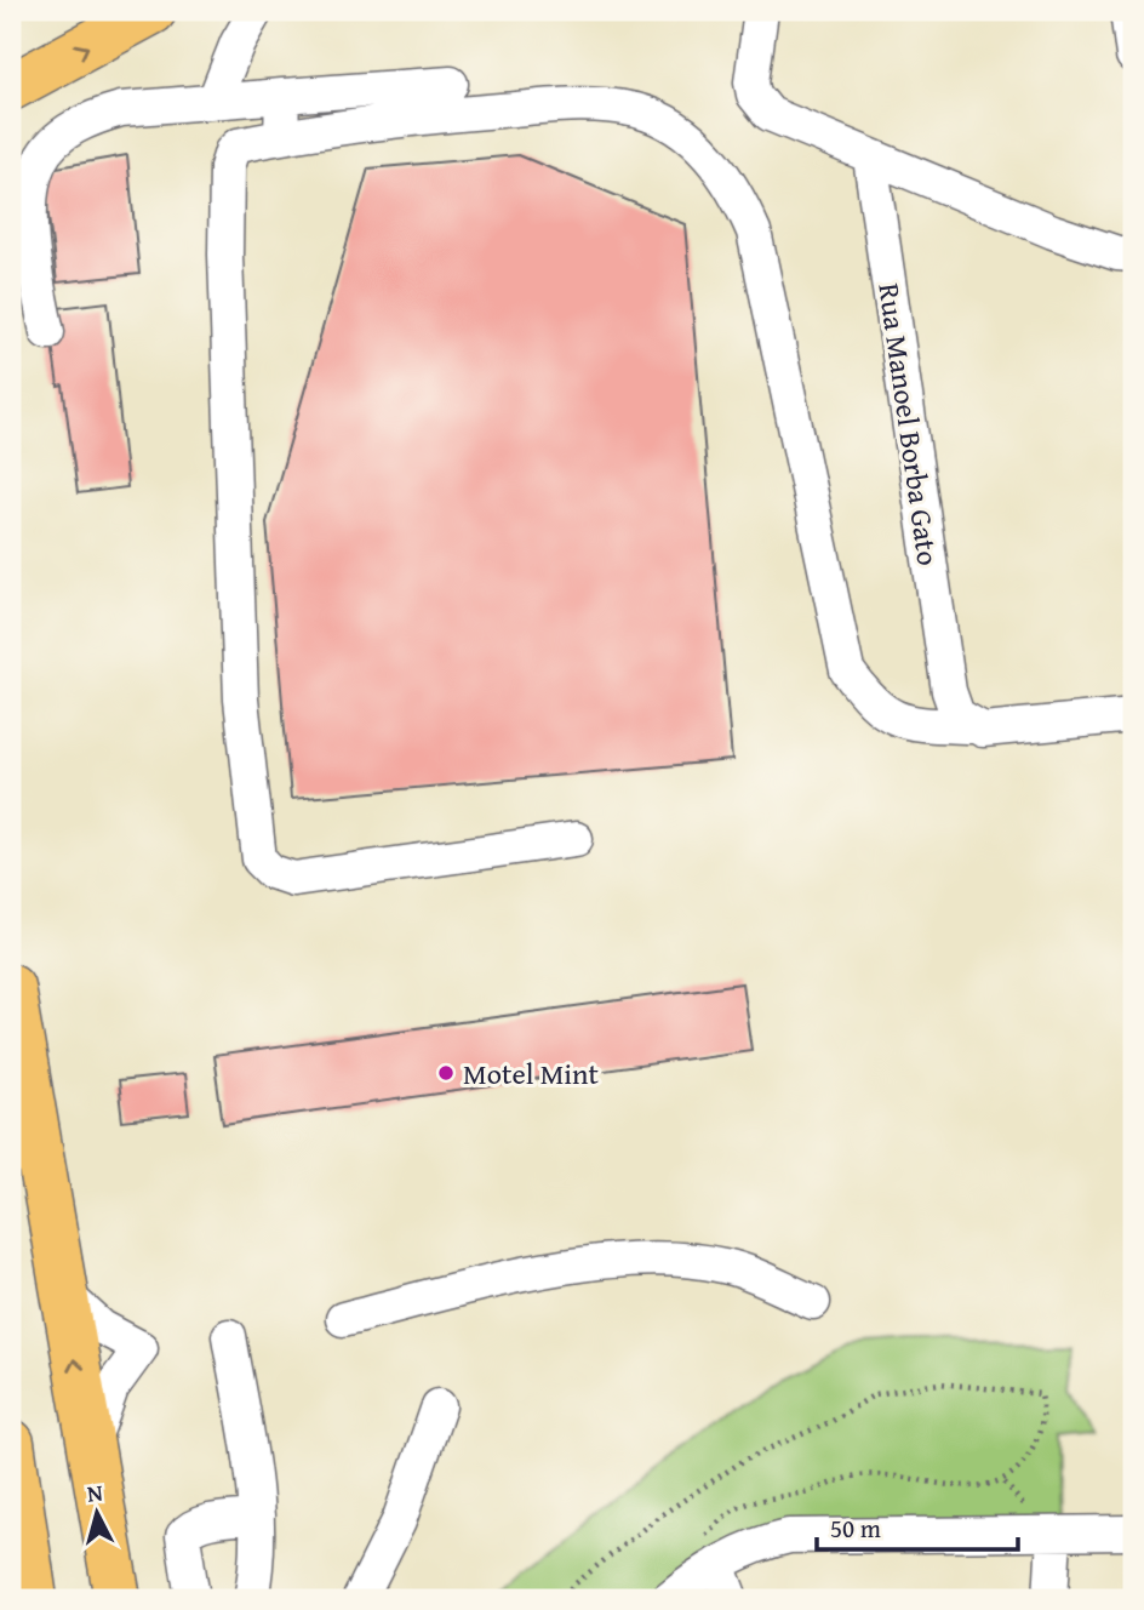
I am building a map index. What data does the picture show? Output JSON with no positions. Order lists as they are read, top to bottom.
{
  "streets": {
    "street": ["Rua Manoel Borba Gato"]
  },
  "places": ["Motel Mint"],
  "scale_bar": "50 m",
  "north": "top"
}
